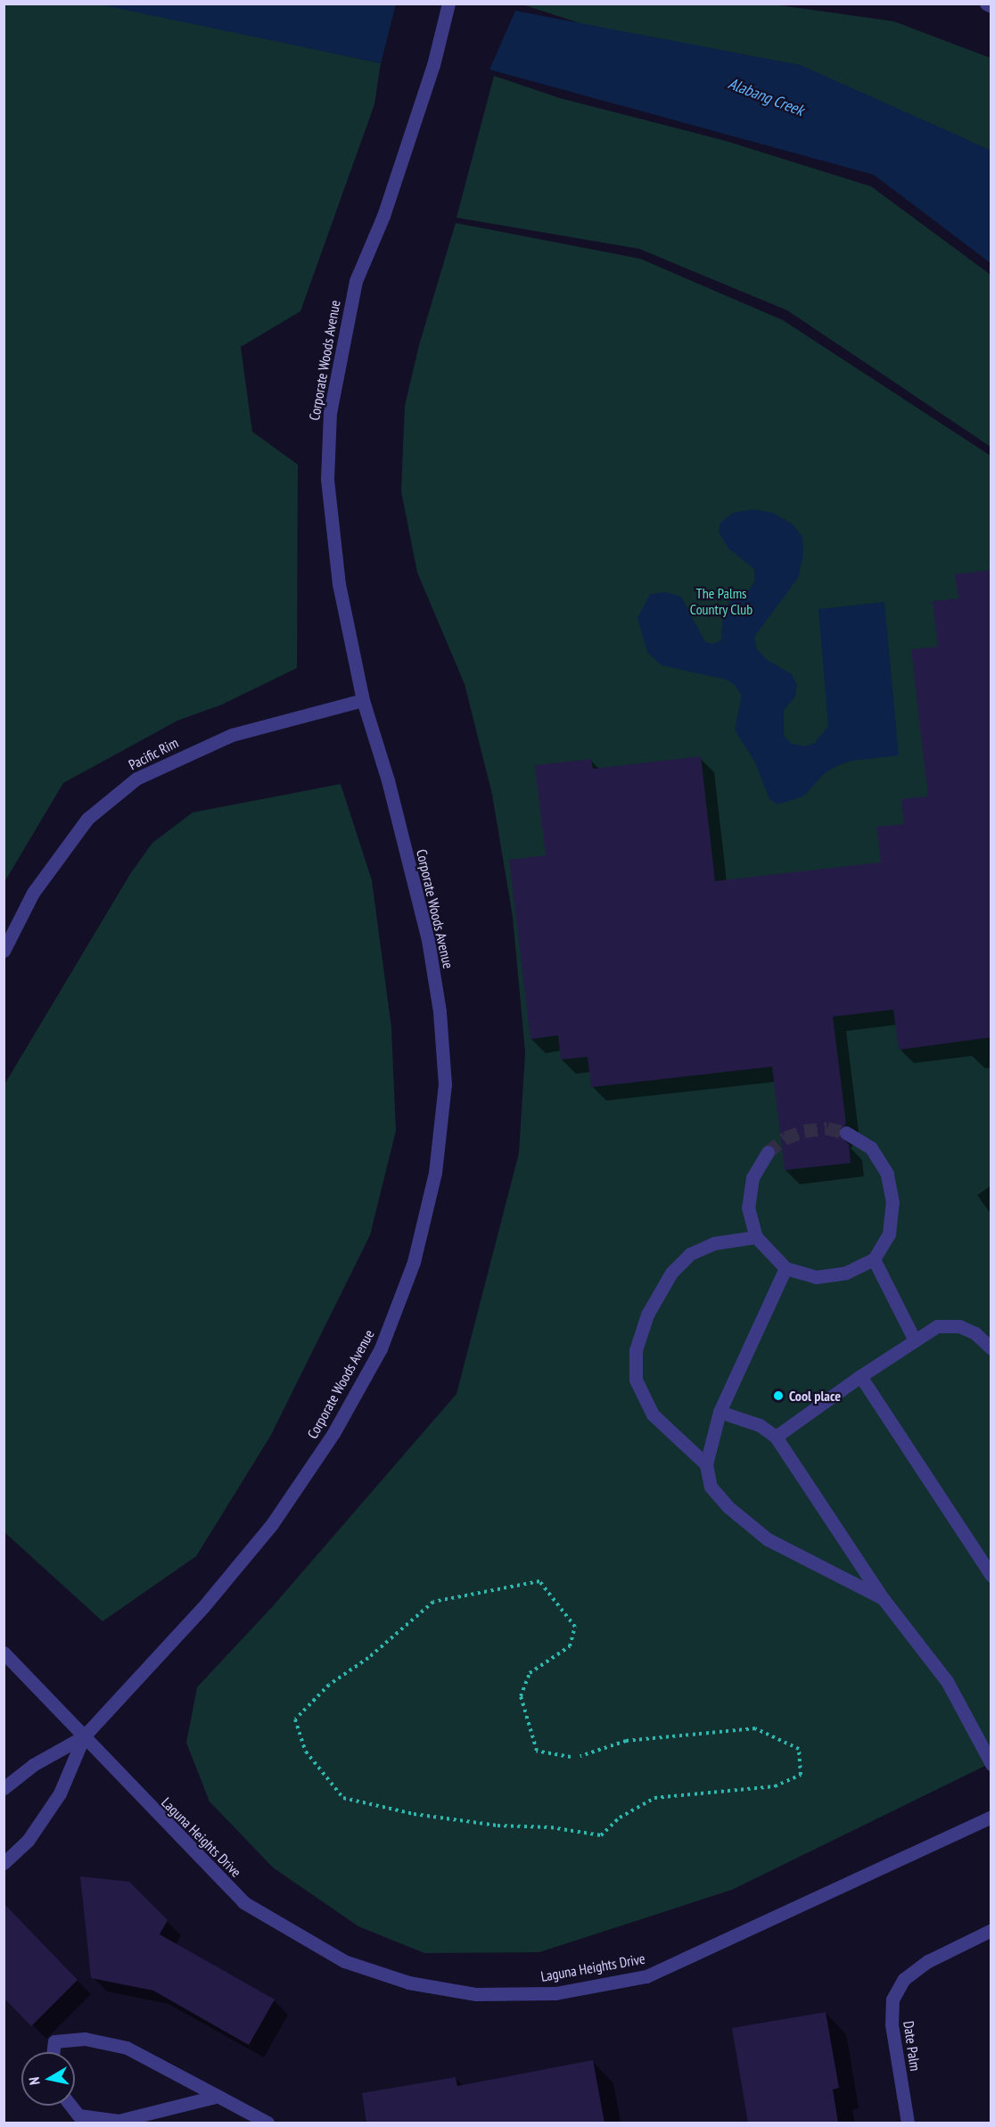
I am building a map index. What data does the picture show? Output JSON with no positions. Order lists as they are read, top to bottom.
{
  "streets": {
    "street": [
      "Corporate Woods Avenue",
      "Pacific Rim",
      "Laguna Heights Drive",
      "Date Palm"
    ]
  },
  "crossings": [
    ["Corporate Woods Avenue", "Pacific Rim"],
    ["Corporate Woods Avenue", "Laguna Heights Drive"]
  ],
  "water": ["Alabang Creek"],
  "parks": ["The Palms Country Club"],
  "places": ["Cool place"],
  "north": "left"
}
